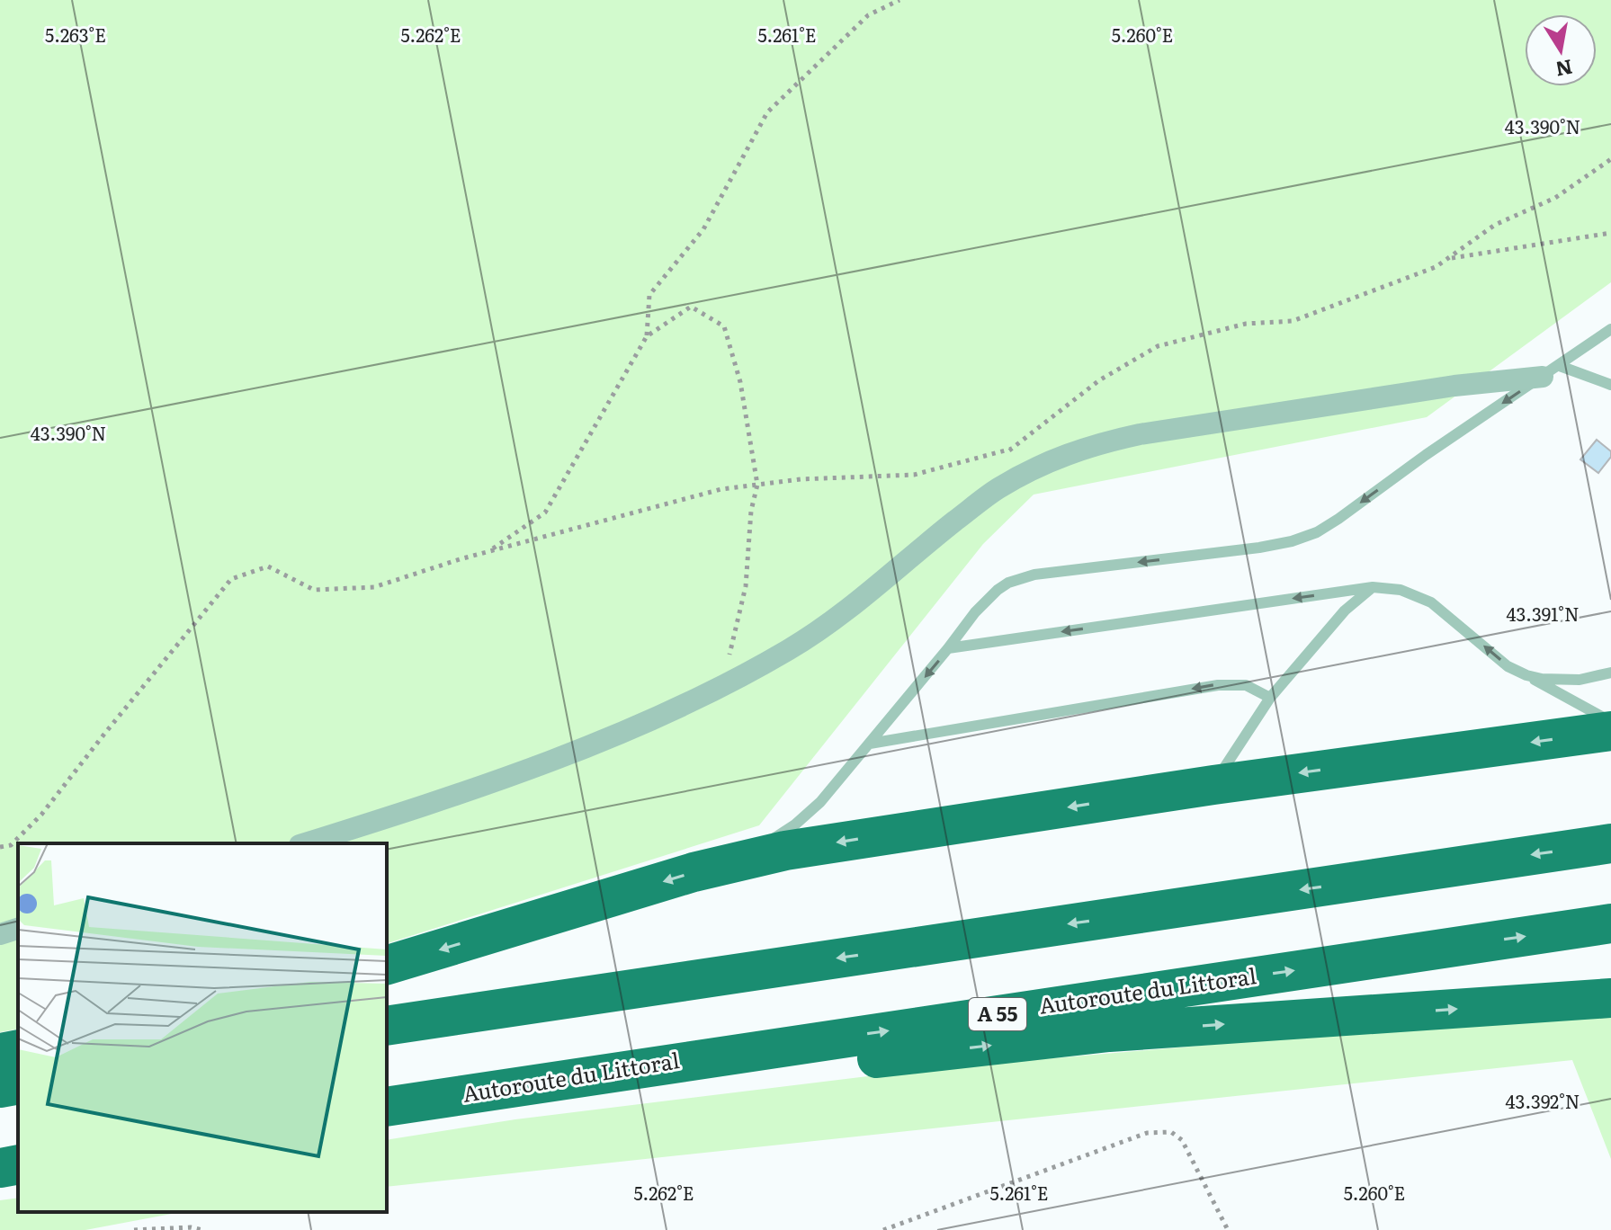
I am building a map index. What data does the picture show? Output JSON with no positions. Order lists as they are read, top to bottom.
{
  "streets": {
    "highway": ["Autoroute du Littoral", "A 55"]
  },
  "north": "bottom",
  "coordinates": [
    "5.263°E",
    "5.262°E",
    "5.261°E",
    "5.260°E",
    "43.390°N",
    "43.391°N",
    "43.392°N"
  ]
}
